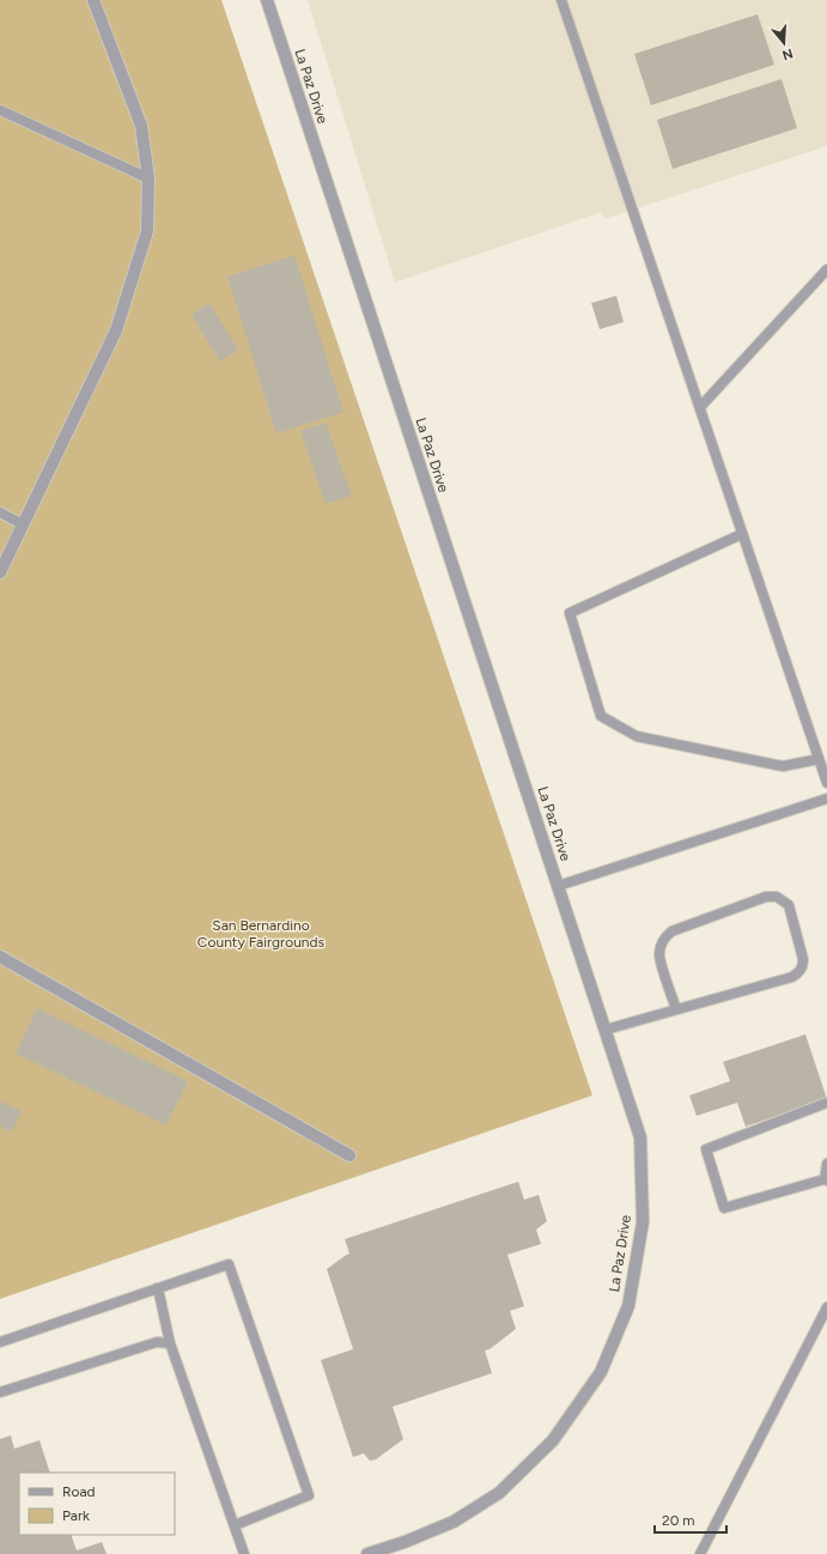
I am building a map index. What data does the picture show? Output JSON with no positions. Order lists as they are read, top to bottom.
{
  "streets": {
    "street": ["La Paz Drive"]
  },
  "parks": ["San Bernardino County Fairgrounds"],
  "legend": ["Road", "Park"],
  "scale_bar": "20 m",
  "north": "bottom"
}
